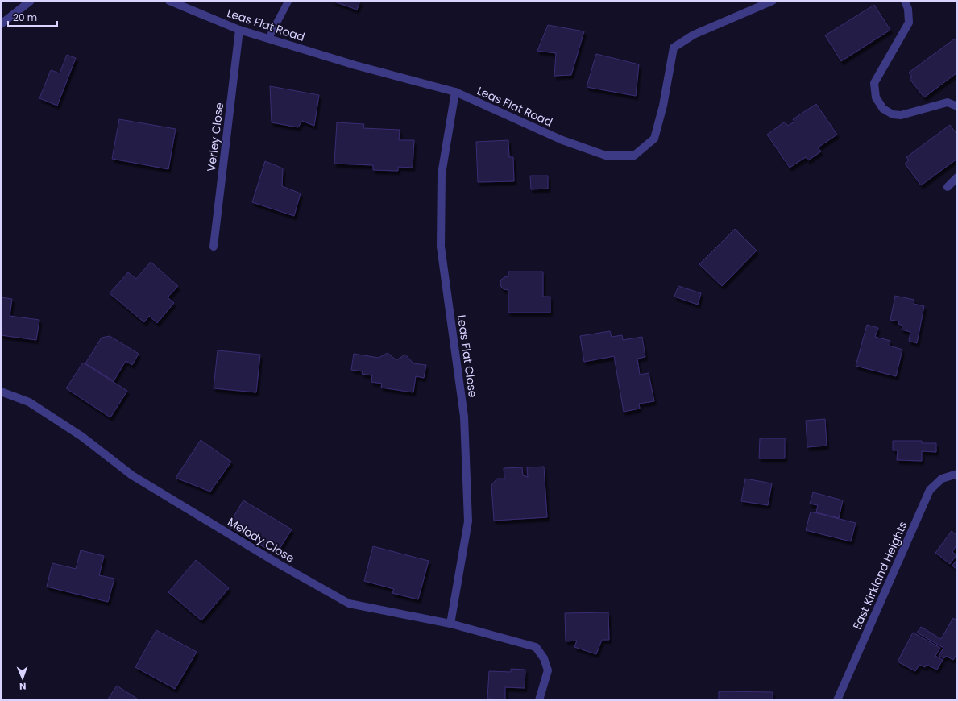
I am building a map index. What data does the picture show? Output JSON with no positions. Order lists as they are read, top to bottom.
{
  "streets": {
    "street": [
      "Leas Flat Road",
      "Verley Close",
      "Leas Flat Close",
      "Melody Close",
      "East Kirkland Heights"
    ]
  },
  "crossings": [
    ["Leas Flat Road", "Verley Close"],
    ["Leas Flat Road", "Leas Flat Close"],
    ["Leas Flat Close", "Melody Close"]
  ],
  "scale_bar": "20 m",
  "north": "bottom"
}
